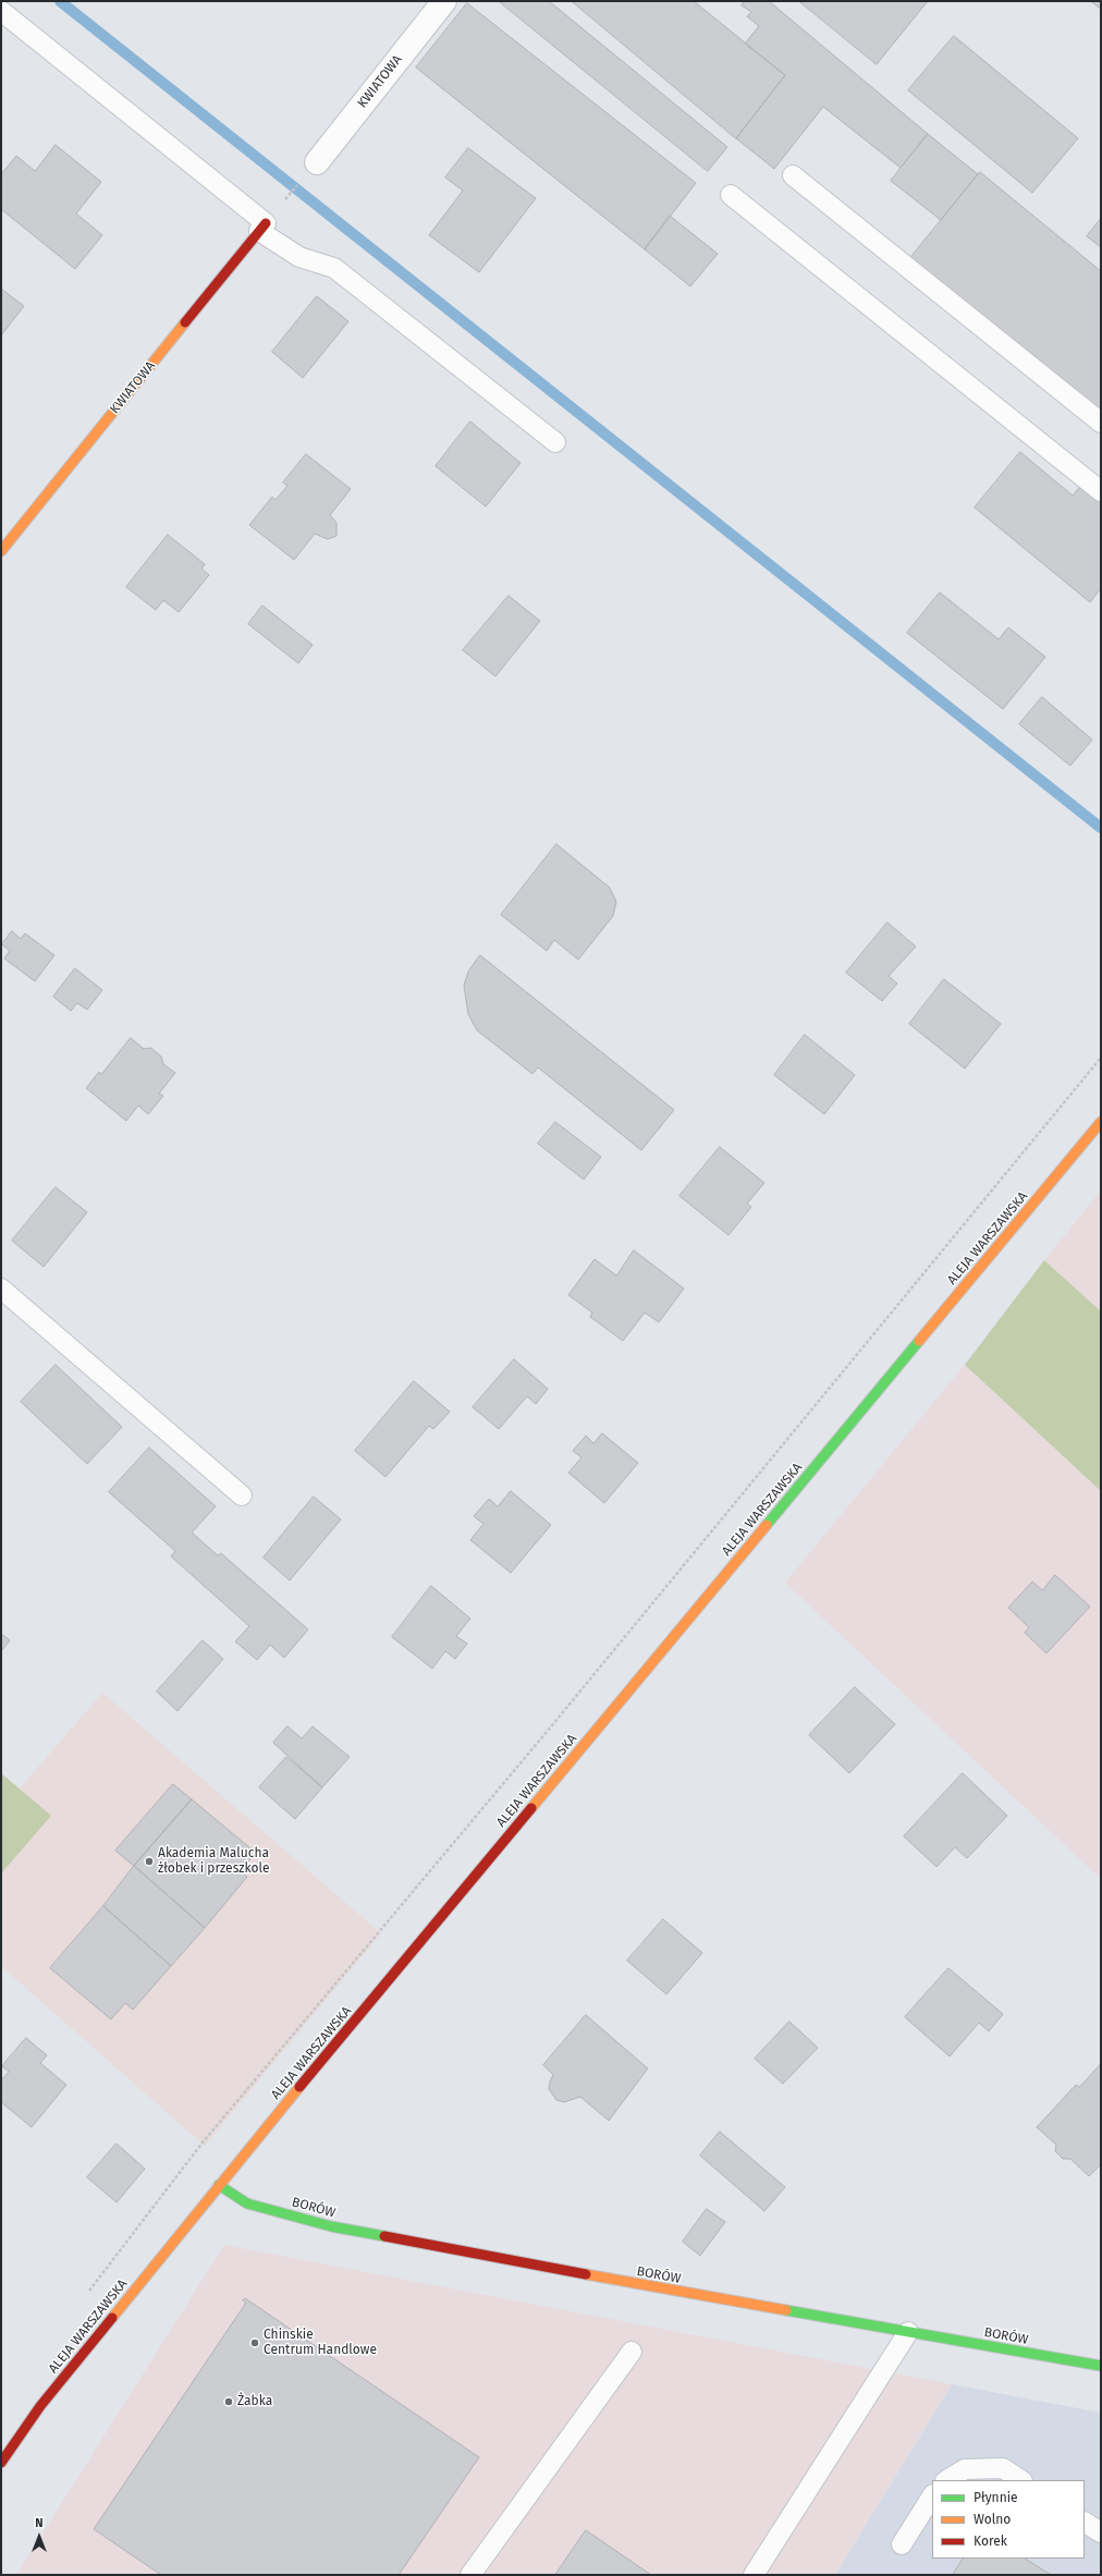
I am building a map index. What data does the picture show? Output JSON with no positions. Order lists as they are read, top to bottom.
{
  "streets": {
    "street": ["KWIATOWA", "ALEJA WARSZAWSKA", "BORÓW"]
  },
  "crossings": [
    ["ALEJA WARSZAWSKA", "BORÓW"]
  ],
  "places": ["Akademia Malucha żłobek i przeszkole", "Chinskie Centrum Handlowe", "Żabka"],
  "legend": ["Płynnie", "Wolno", "Korek"],
  "north": "top"
}
